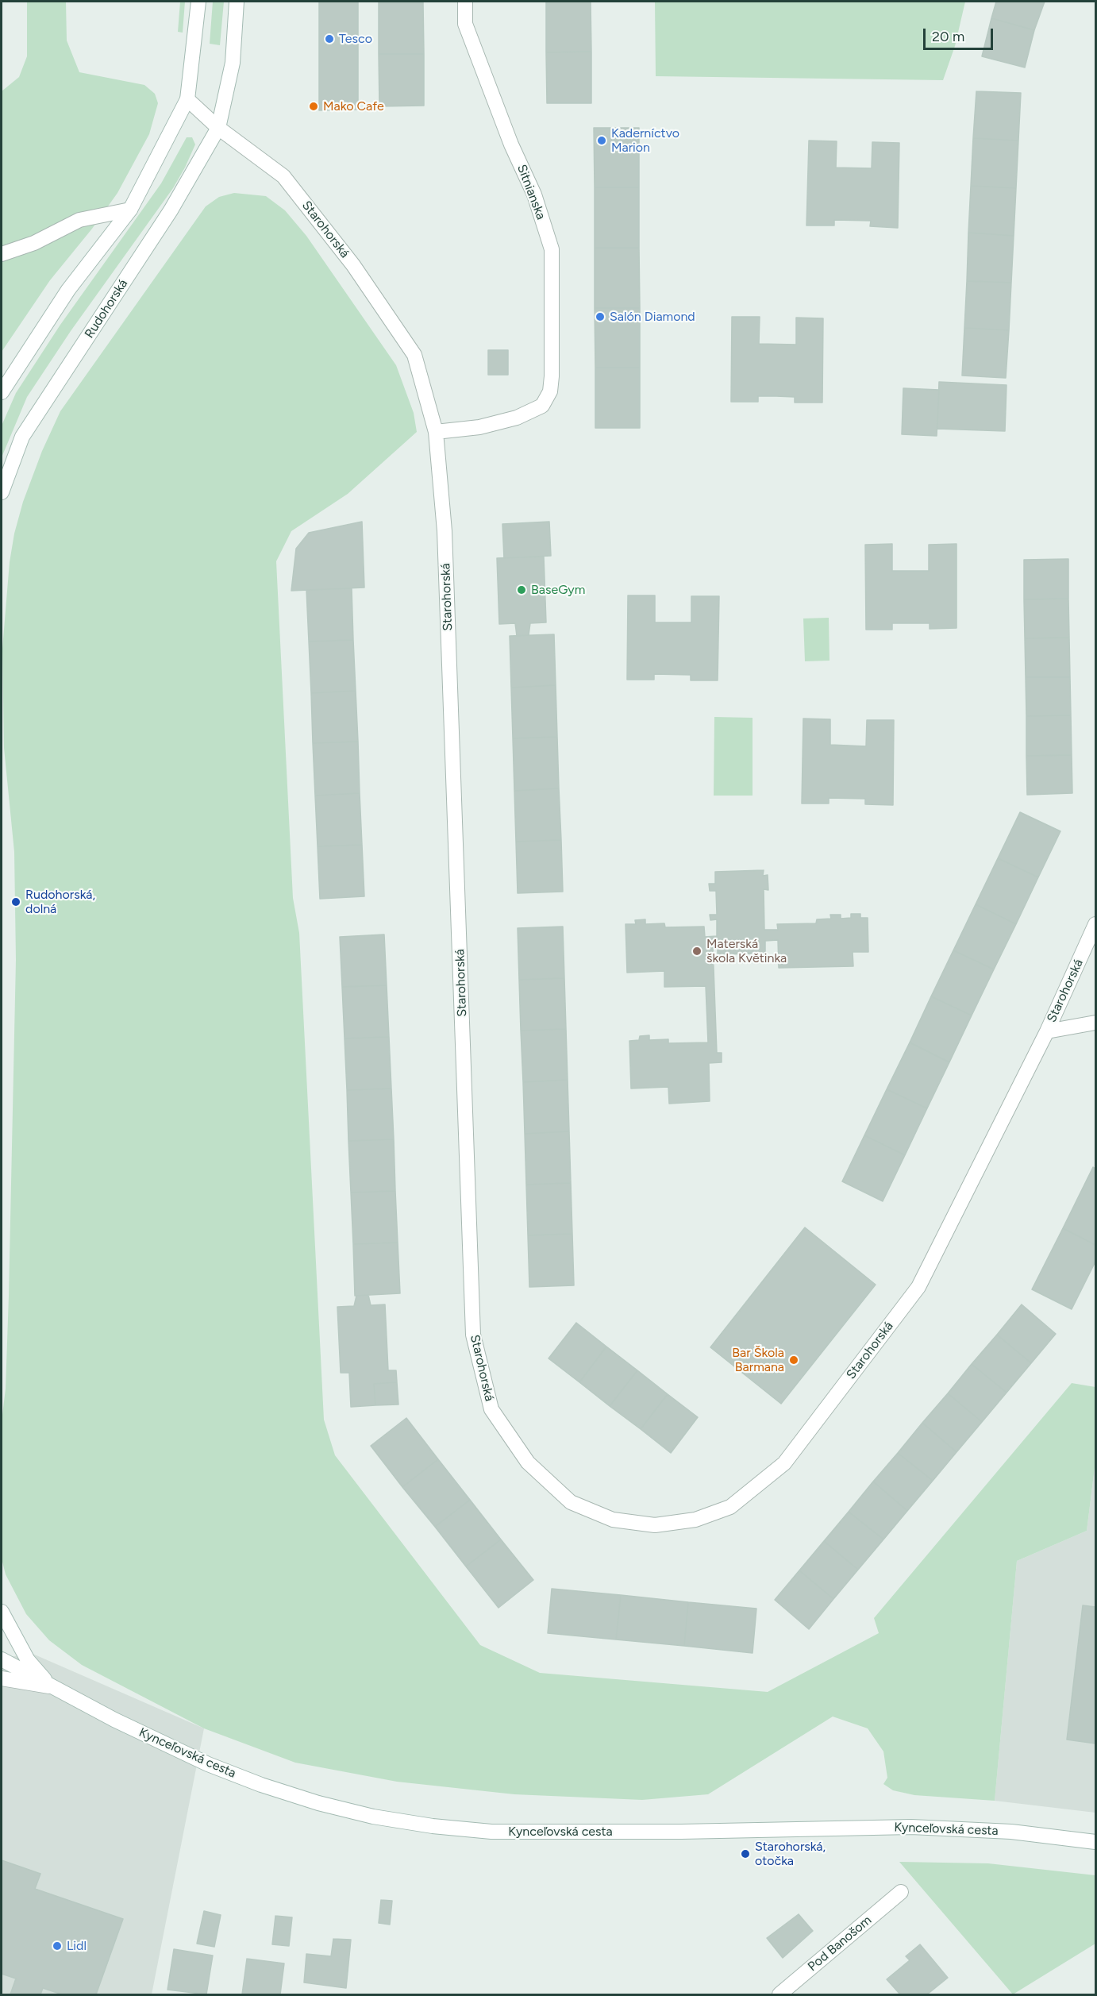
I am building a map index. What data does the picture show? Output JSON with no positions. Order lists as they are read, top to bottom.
{
  "streets": {
    "street": [
      "Sitnianska",
      "Starohorská",
      "Rudohorská",
      "Kynceľovská cesta",
      "Pod Banošom"
    ]
  },
  "crossings": [
    ["Sitnianska", "Starohorská"],
    ["Starohorská", "Rudohorská"]
  ],
  "places": [
    "Tesco",
    "Mako Cafe",
    "Kaderníctvo Marion",
    "Salón Diamond",
    "BaseGym",
    "Rudohorská, dolná",
    "Materská škola Květinka",
    "Bar Škola Barmana",
    "Starohorská, otočka",
    "Lidl"
  ],
  "scale_bar": "20 m"
}
